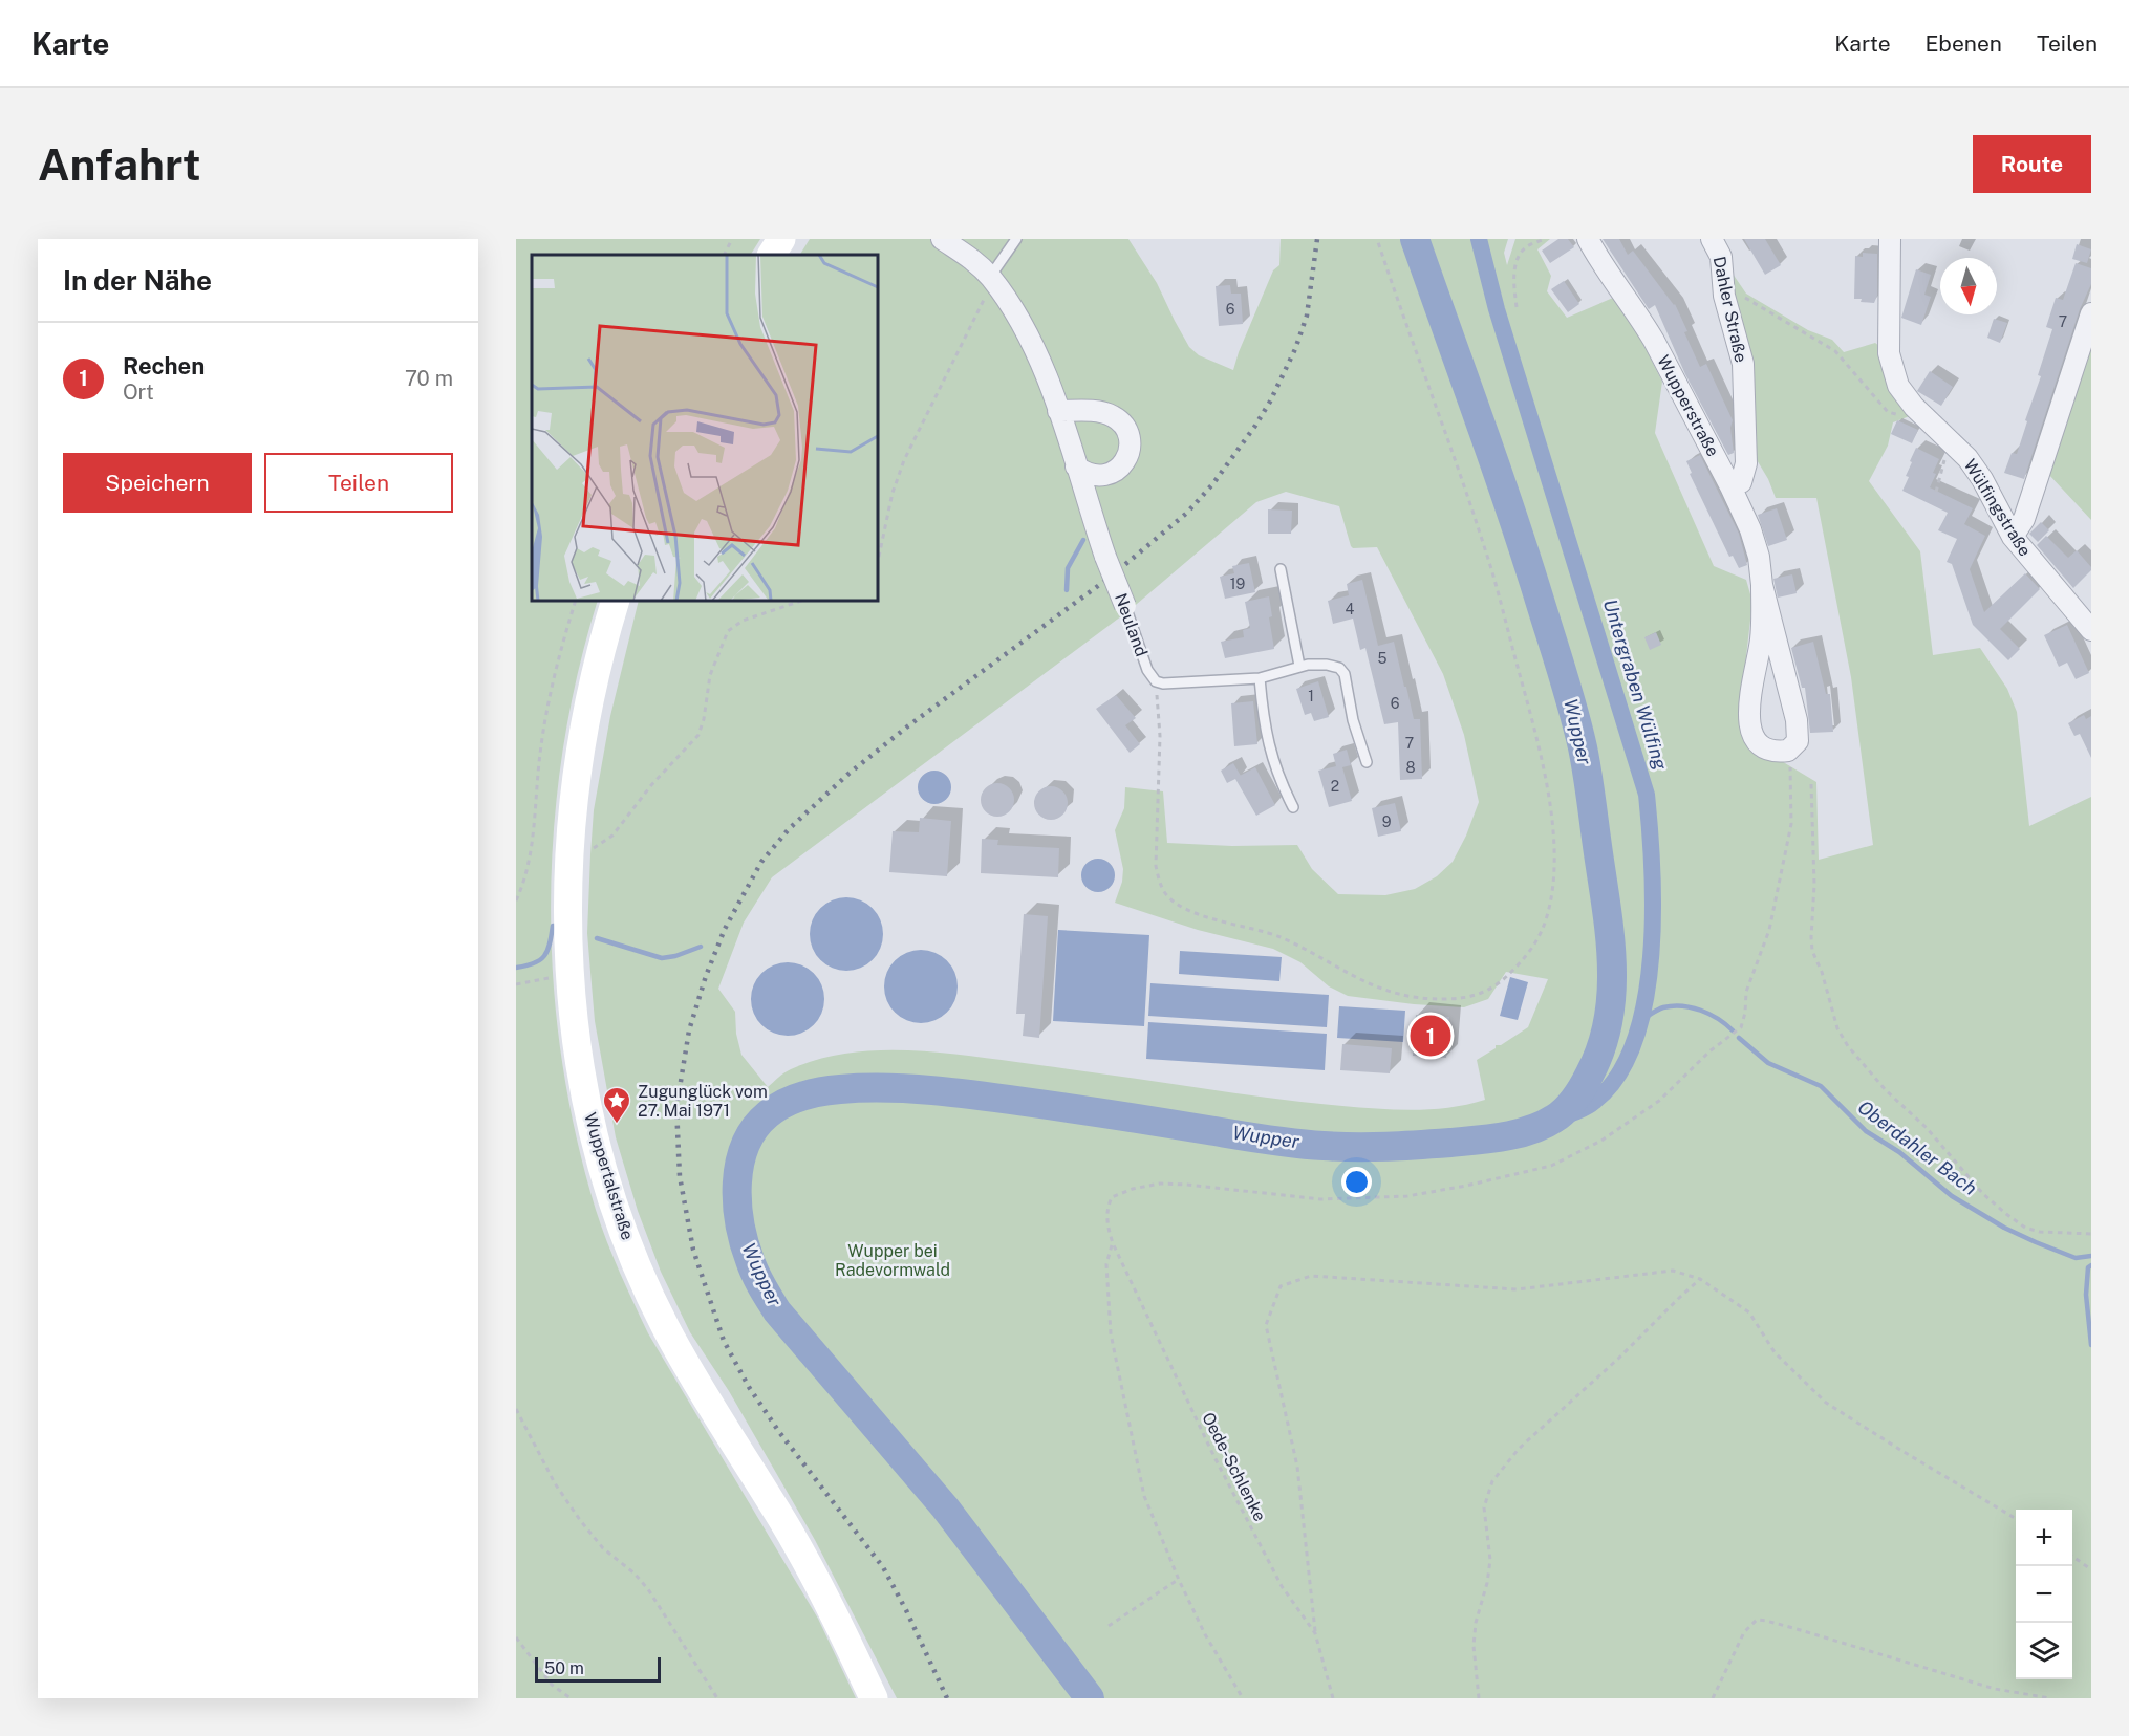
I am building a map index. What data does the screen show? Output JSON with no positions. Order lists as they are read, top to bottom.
{
  "streets": {
    "main road": ["Wuppertalstraße"],
    "street": [
      "Dahler Straße",
      "Wupperstraße",
      "Wülfingstraße",
      "Neuland"
    ],
    "path": ["Oede-Schlenke"]
  },
  "crossings": [
    ["Dahler Straße", "Wupperstraße"]
  ],
  "water": ["Untergraben Wülfing", "Wupper", "Oberdahler Bach"],
  "parks": ["Wupper bei Radevormwald"],
  "places": {
    "place": ["Zugunglück vom 27. Mai 1971"]
  },
  "house_numbers": [
    "6",
    "7",
    "19",
    "4",
    "5",
    "1",
    "6",
    "7",
    "8",
    "2",
    "9"
  ],
  "scale_bar": "50 m",
  "north": "bottom",
  "page": {
    "header": "Karte",
    "nav": ["Karte", "Ebenen", "Teilen"],
    "buttons": [
      "Route",
      ["Speichern", "Teilen"]
    ],
    "title": "Anfahrt",
    "heading": "In der Nähe",
    "list": [
      {
        "mark": "1",
        "name": "Rechen",
        "note": "Ort",
        "value": "70 m"
      }
    ],
    "pins": "1",
    "map_buttons": ["+", "−"],
    "scale": "50 m"
  }
}
